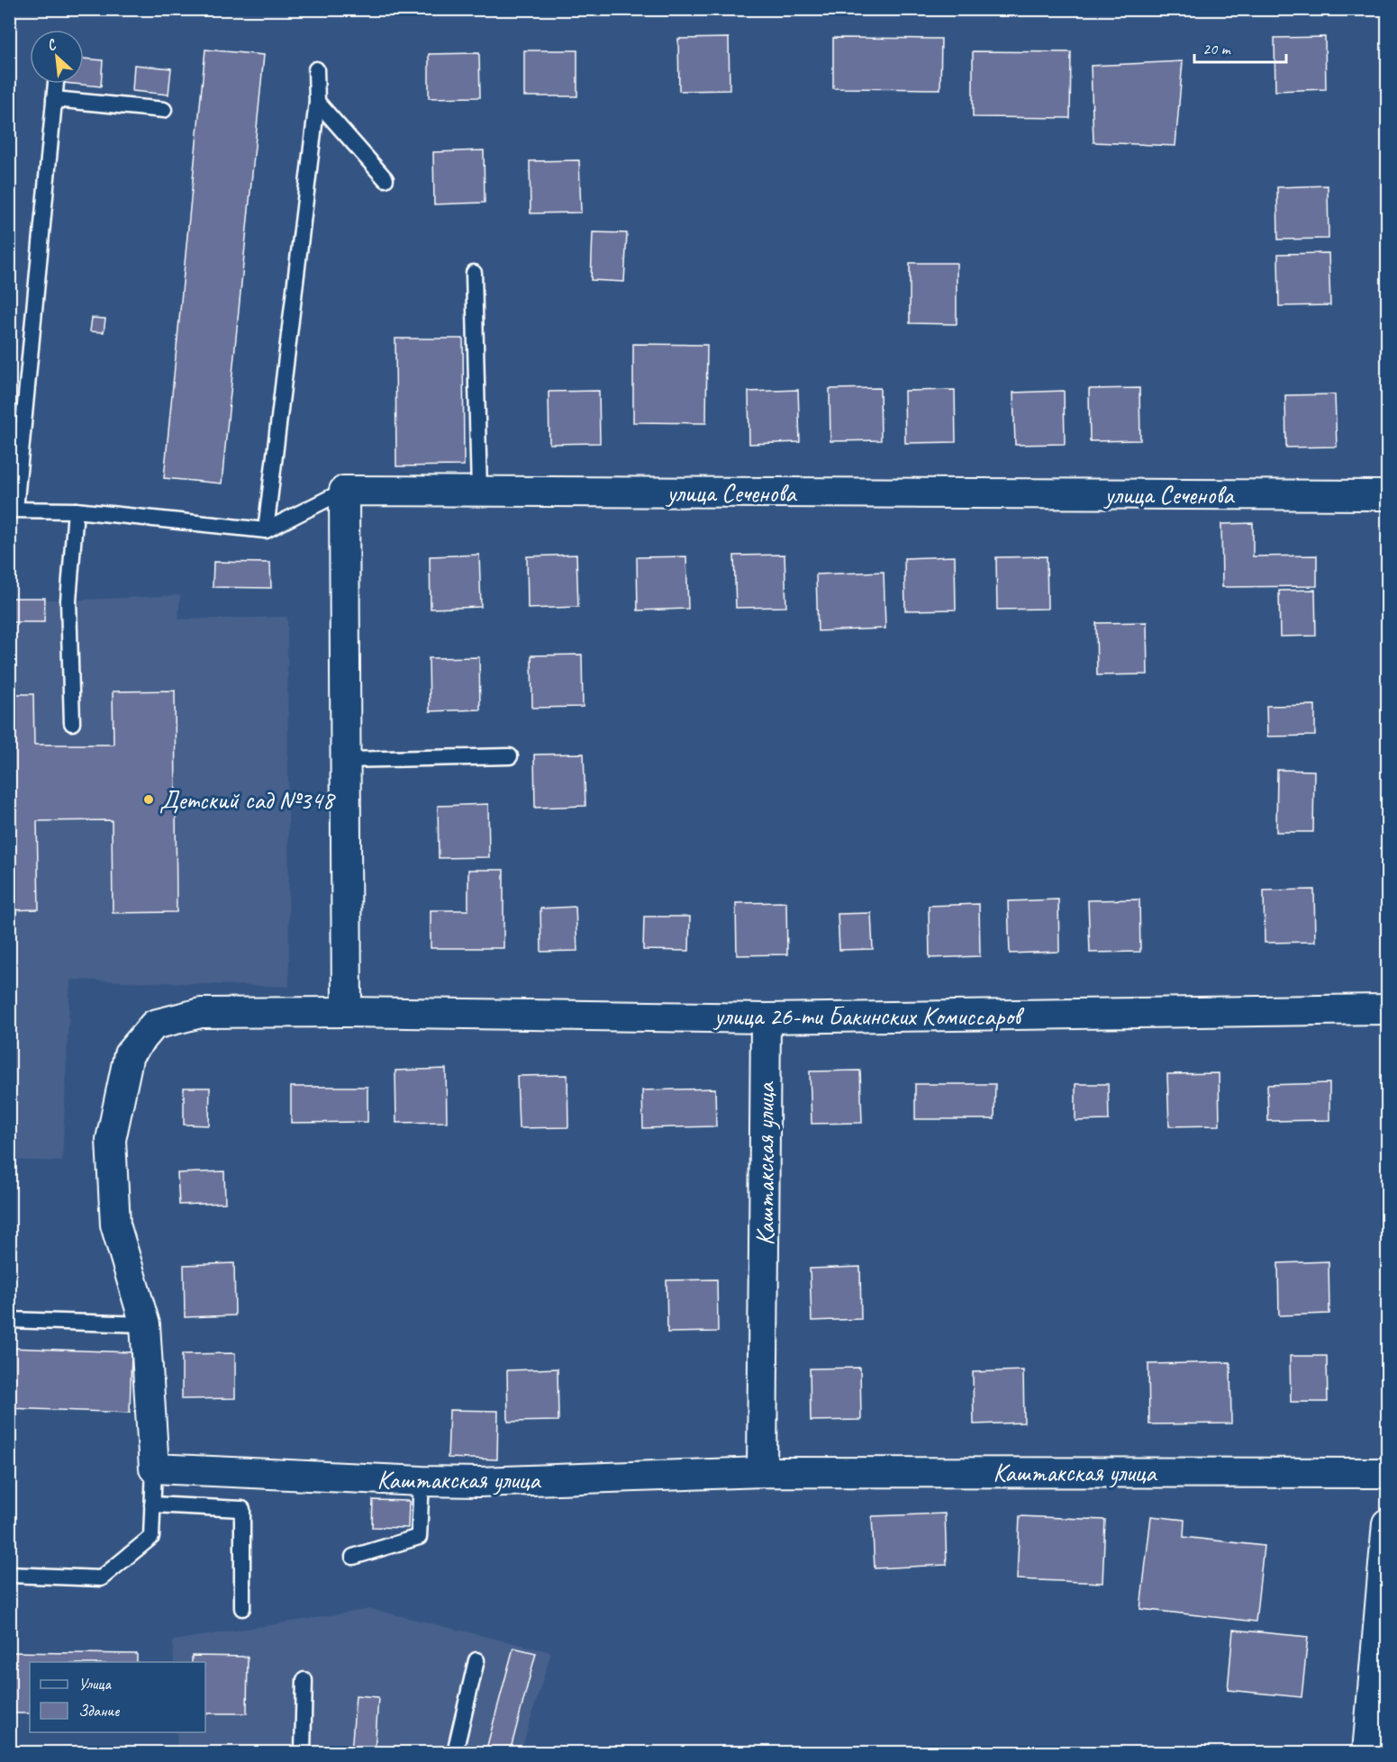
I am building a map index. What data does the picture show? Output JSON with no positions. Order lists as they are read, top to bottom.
{
  "streets": {
    "street": ["улица Сеченова", "улица 26-ти Бакинских Комиссаров", "Каштакская улица"]
  },
  "crossings": [
    ["улица 26-ти Бакинских Комиссаров", "Каштакская улица"]
  ],
  "places": ["Детский сад №348"],
  "legend": ["Улица", "Здание"],
  "scale_bar": "20 m",
  "north": "top left"
}
